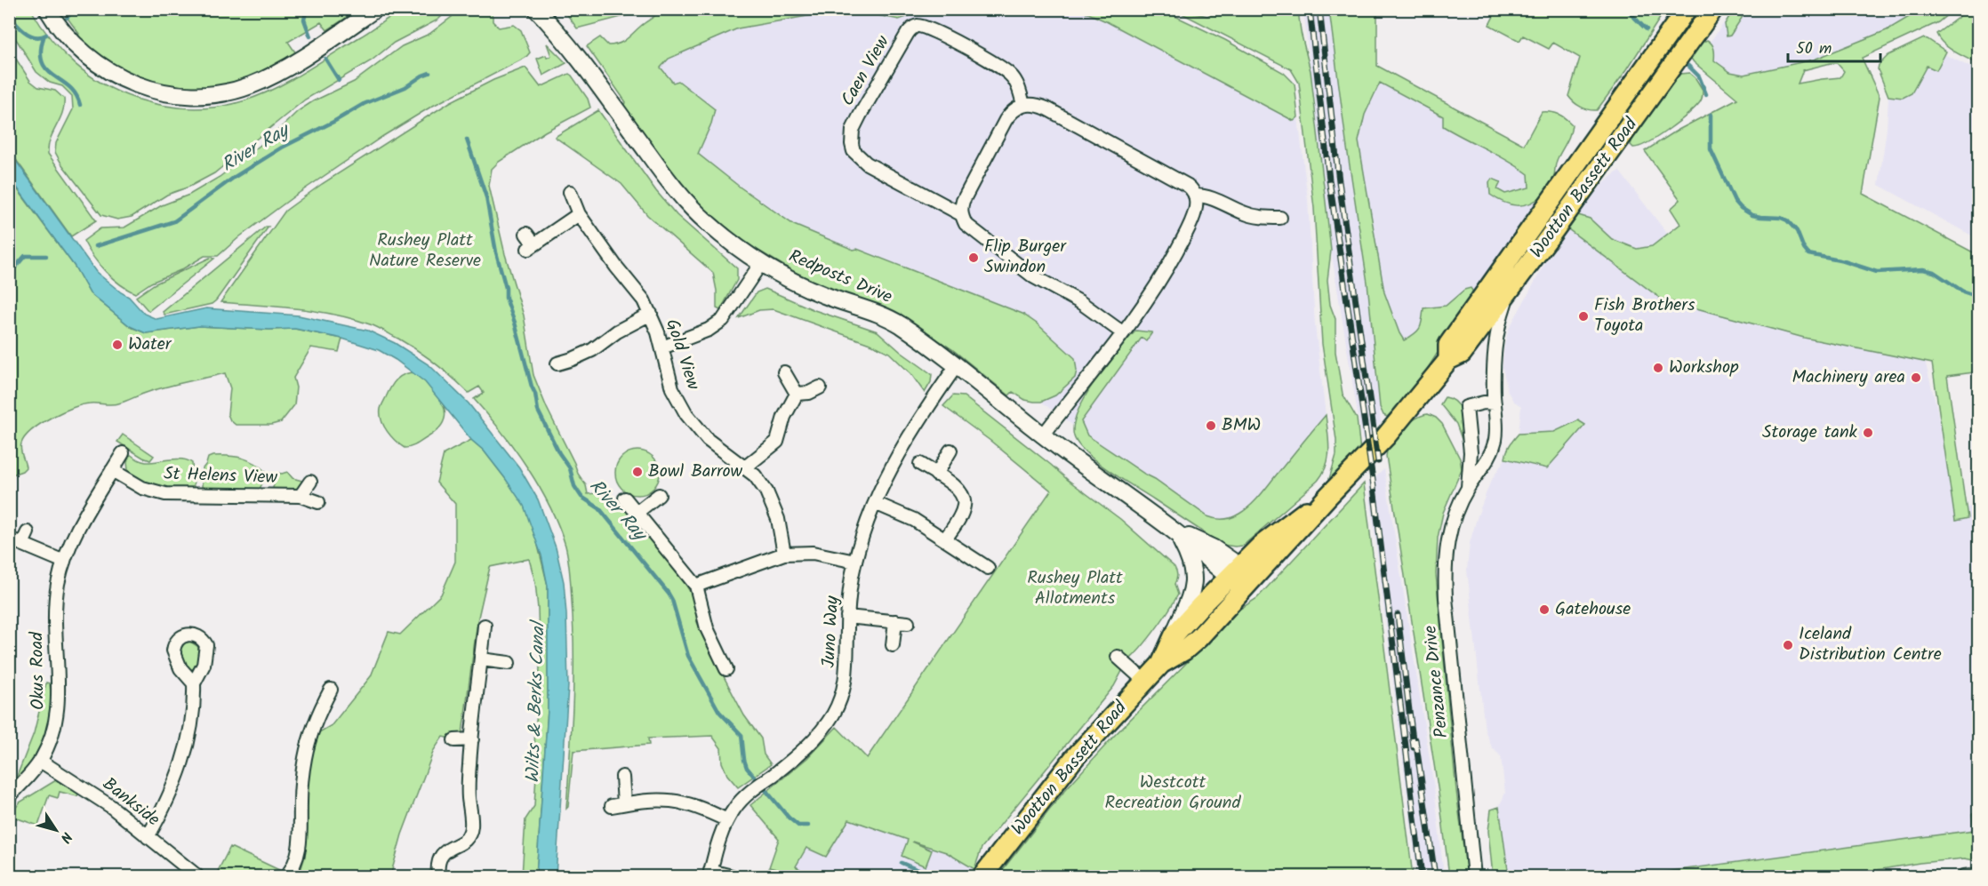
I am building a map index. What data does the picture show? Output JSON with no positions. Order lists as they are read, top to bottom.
{
  "streets": {
    "main road": ["Wootton Bassett Road", "Redposts Drive"],
    "street": [
      "Caen View",
      "Gold View",
      "St Helens View",
      "Juno Way",
      "Okus Road",
      "Penzance Drive",
      "Bankside"
    ]
  },
  "crossings": [
    ["Wootton Bassett Road", "Redposts Drive"],
    ["Wootton Bassett Road", "Penzance Drive"],
    ["Redposts Drive", "Juno Way"],
    ["St Helens View", "Okus Road"],
    ["Okus Road", "Bankside"]
  ],
  "water": ["River Ray", "Wilts & Berks Canal"],
  "parks": ["Rushey Platt Nature Reserve", "Rushey Platt Allotments", "Westcott Recreation Ground"],
  "places": [
    "Flip Burger Swindon",
    "Fish Brothers Toyota",
    "Water",
    "Workshop",
    "Machinery area",
    "BMW",
    "Storage tank",
    "Bowl Barrow",
    "Gatehouse",
    "Iceland Distribution Centre"
  ],
  "scale_bar": "50 m",
  "north": "bottom right"
}
